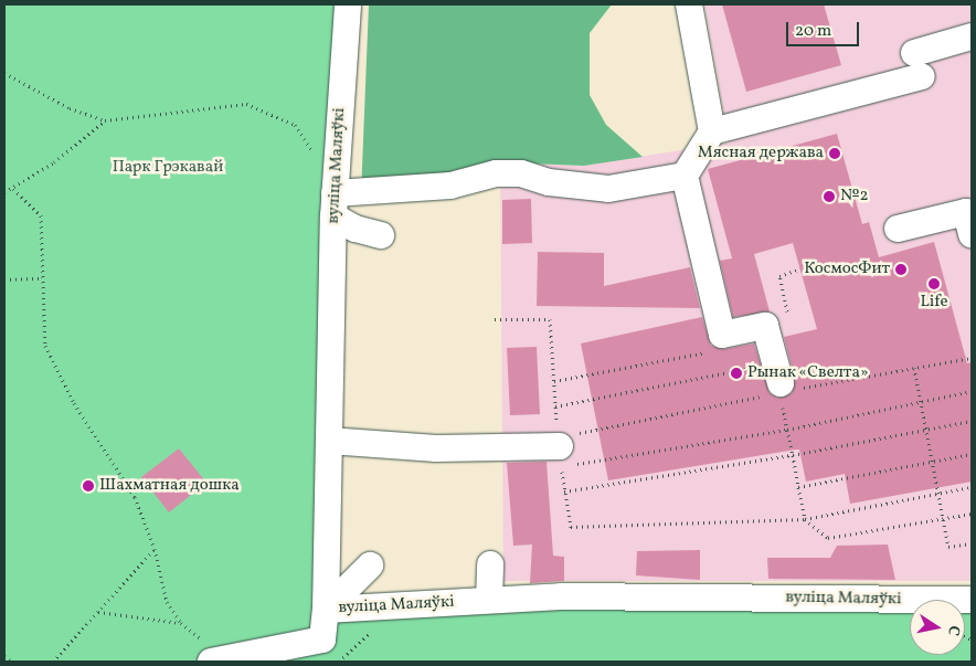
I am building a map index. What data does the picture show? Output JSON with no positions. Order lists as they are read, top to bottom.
{
  "streets": {
    "street": ["вуліца Маляўкі"]
  },
  "parks": ["Парк Грэкавай"],
  "places": [
    "Мясная держава",
    "№2",
    "КосмосФит",
    "Life",
    "Рынак «Свелта»",
    "Шахматная дошка"
  ],
  "scale_bar": "20 m",
  "north": "right"
}
